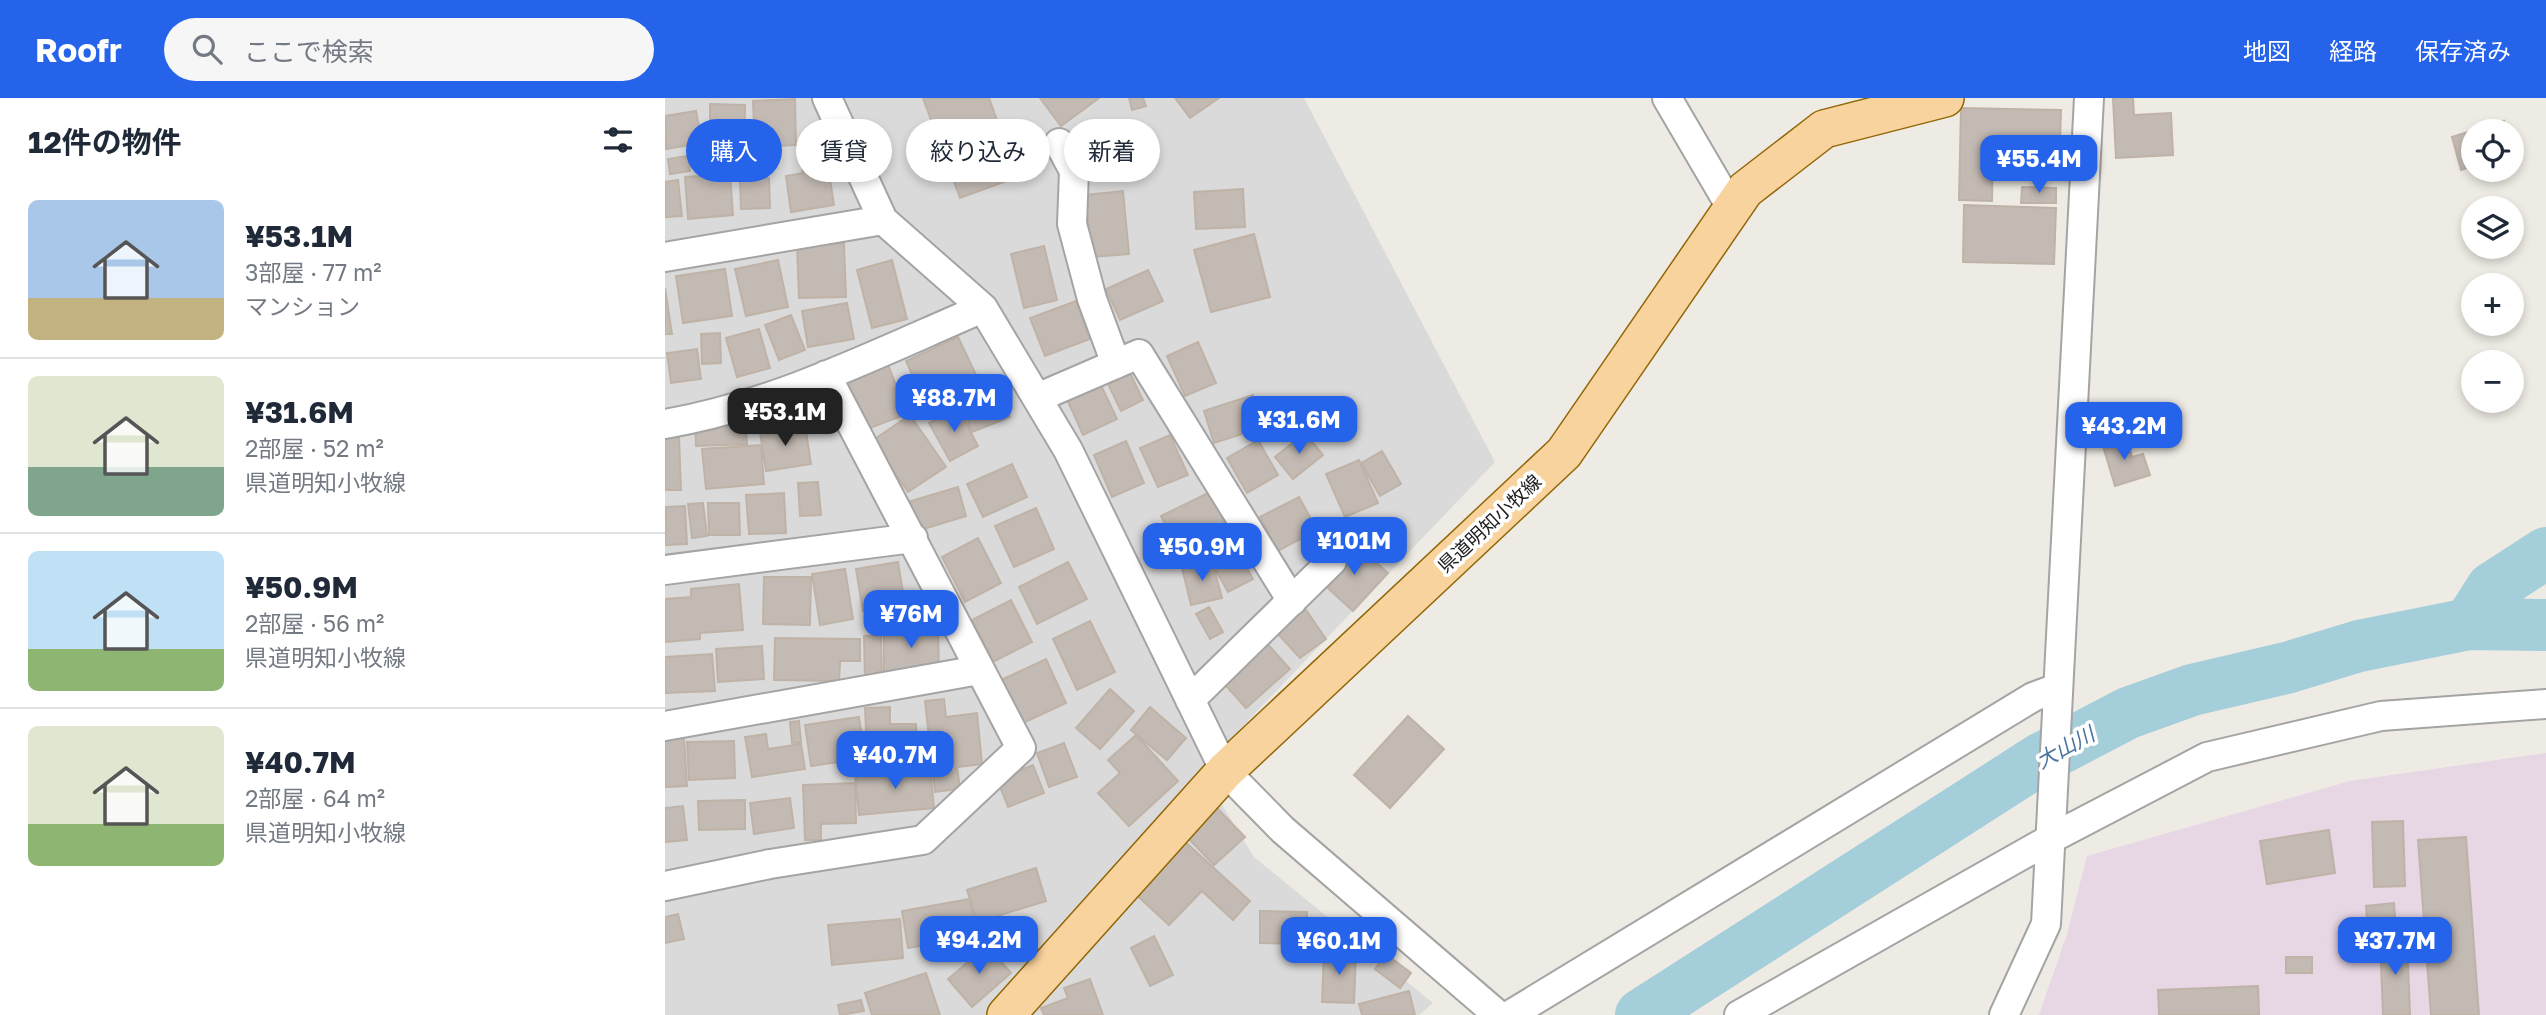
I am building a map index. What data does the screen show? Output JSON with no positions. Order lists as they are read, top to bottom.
{
  "streets": {
    "main road": ["県道明知小牧線"]
  },
  "water": ["大山川"],
  "page": {
    "header": "Roofr",
    "search": "ここで検索",
    "nav": ["地図", "経路", "保存済み"],
    "heading": "12件の物件",
    "map_buttons": ["+", "−"],
    "chip": [
      "購入",
      "賃貸",
      "絞り込み",
      "新着"
    ],
    "price": [
      "¥55.4M",
      "¥88.7M",
      "¥53.1M",
      "¥31.6M",
      "¥43.2M",
      "¥101M",
      "¥50.9M",
      "¥76M",
      "¥40.7M",
      "¥94.2M",
      "¥60.1M",
      "¥37.7M"
    ],
    "list": [
      {
        "name": "¥53.1M",
        "note": "3部屋 · 77 m² · マンション"
      },
      {
        "name": "¥31.6M",
        "note": "2部屋 · 52 m² · 県道明知小牧線"
      },
      {
        "name": "¥50.9M",
        "note": "2部屋 · 56 m² · 県道明知小牧線"
      },
      {
        "name": "¥40.7M",
        "note": "2部屋 · 64 m² · 県道明知小牧線"
      }
    ]
  }
}
